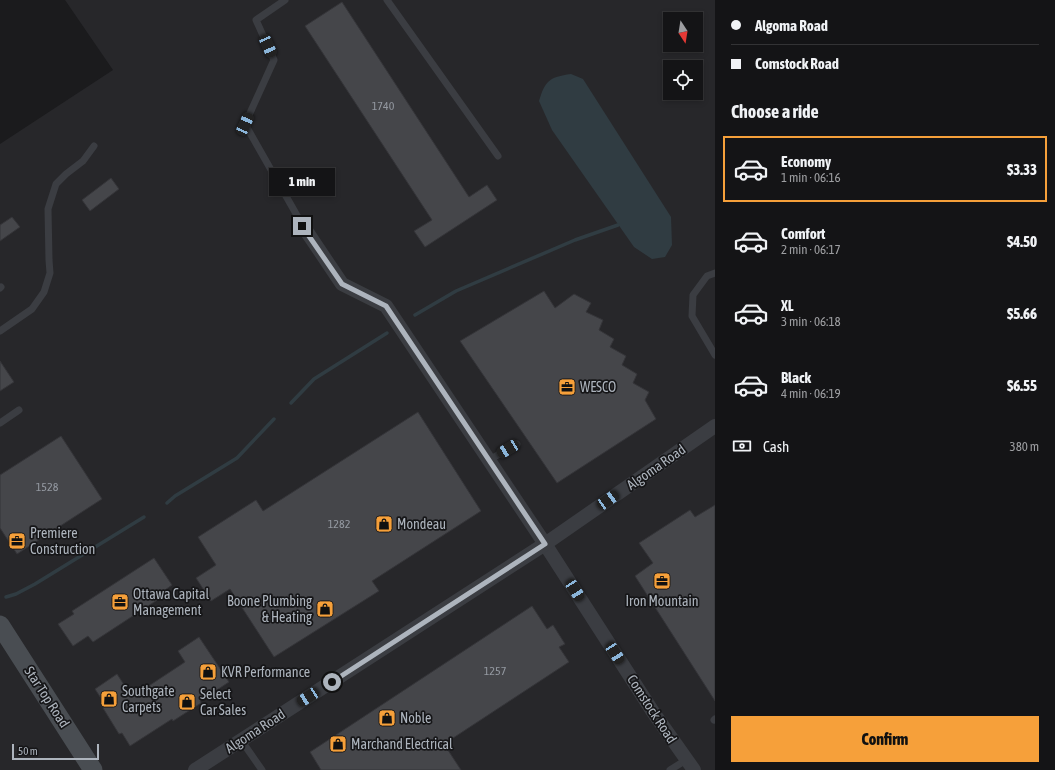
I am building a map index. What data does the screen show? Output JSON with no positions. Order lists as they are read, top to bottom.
{
  "streets": {
    "street": ["Algoma Road", "Star Top Road", "Comstock Road"]
  },
  "crossings": [
    ["Algoma Road", "Comstock Road"]
  ],
  "places": {
    "office": [
      "WESCO",
      "Premiere Construction",
      "Iron Mountain",
      "Ottawa Capital Management"
    ],
    "shop": [
      "Mondeau",
      "Boone Plumbing & Heating",
      "KVR Performance",
      "Southgate Carpets",
      "Select Car Sales",
      "Noble",
      "Marchand Electrical"
    ]
  },
  "house_numbers": [
    "1740",
    "1528",
    "1282",
    "1257"
  ],
  "scale_bar": "50 m",
  "north": "bottom",
  "page": {
    "banner": ["Algoma Road", "Comstock Road"],
    "heading": "Choose a ride",
    "list": [
      {
        "name": "Economy",
        "note": "1 min · 06:16",
        "value": "$3.33"
      },
      {
        "name": "Comfort",
        "note": "2 min · 06:17",
        "value": "$4.50"
      },
      {
        "name": "XL",
        "note": "3 min · 06:18",
        "value": "$5.66"
      },
      {
        "name": "Black",
        "note": "4 min · 06:19",
        "value": "$6.55"
      }
    ],
    "bubble": "1 min",
    "pay": ["Cash", "380 m"],
    "buttons": "Confirm",
    "scale": "50 m"
  }
}
